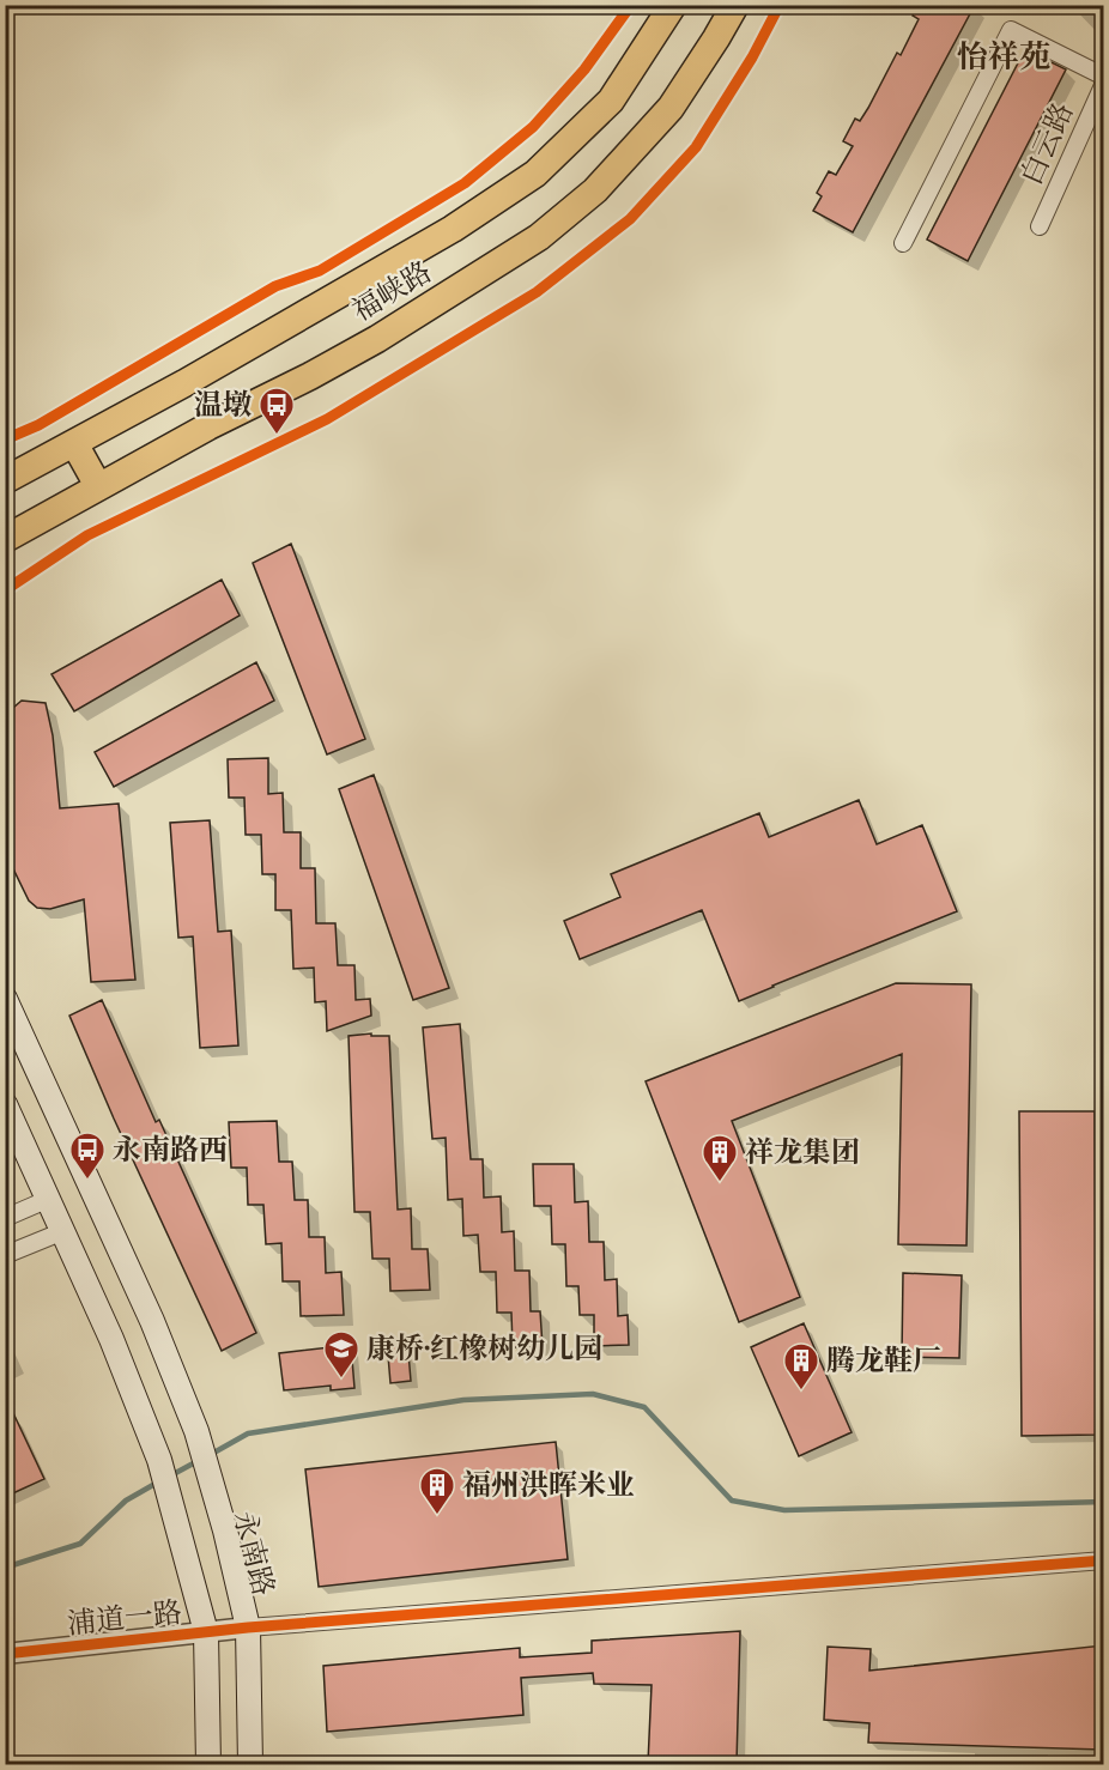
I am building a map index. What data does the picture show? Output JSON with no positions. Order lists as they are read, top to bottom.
{
  "streets": {
    "highway": ["福峡路"],
    "main road": ["永南路"],
    "street": ["白云路", "浦道一路"]
  },
  "crossings": [
    ["永南路", "浦道一路"]
  ],
  "districts": ["怡祥苑"],
  "places": {
    "bus stop": ["温墩", "永南路西"],
    "building": ["祥龙集团", "腾龙鞋厂", "福州洪晖米业"],
    "school or university": ["康桥·红橡树幼儿园"]
  }
}
